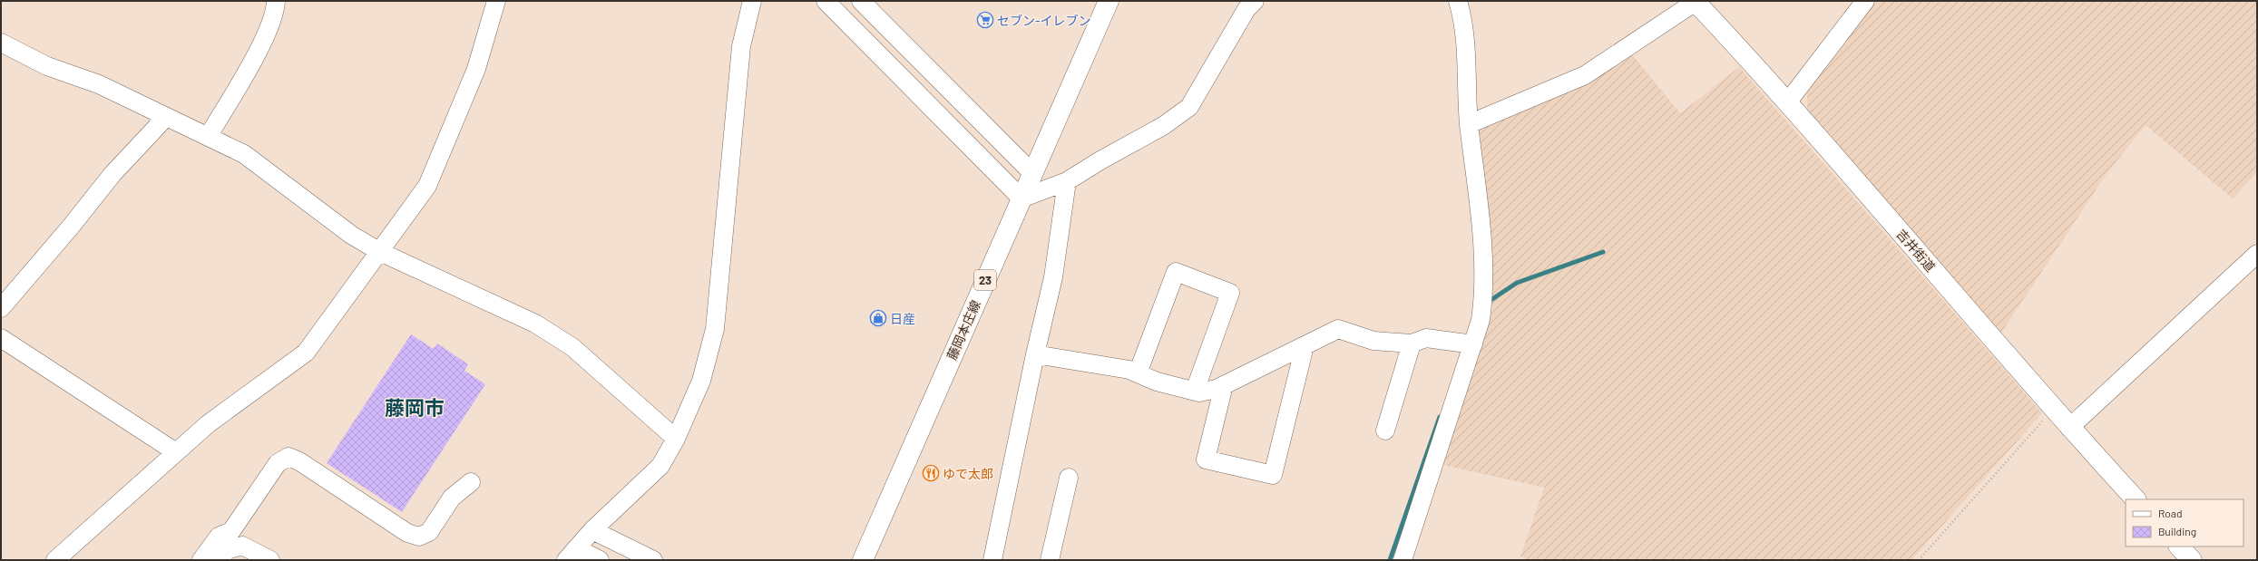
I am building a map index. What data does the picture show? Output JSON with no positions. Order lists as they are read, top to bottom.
{
  "streets": {
    "main road": ["吉井街道", "23", "藤岡本庄線"]
  },
  "districts": ["藤岡市"],
  "places": {
    "supermarket": ["セブン-イレブン"],
    "shop": ["日産"],
    "restaurant": ["ゆで太郎"]
  },
  "legend": ["Road", "Building"]
}
